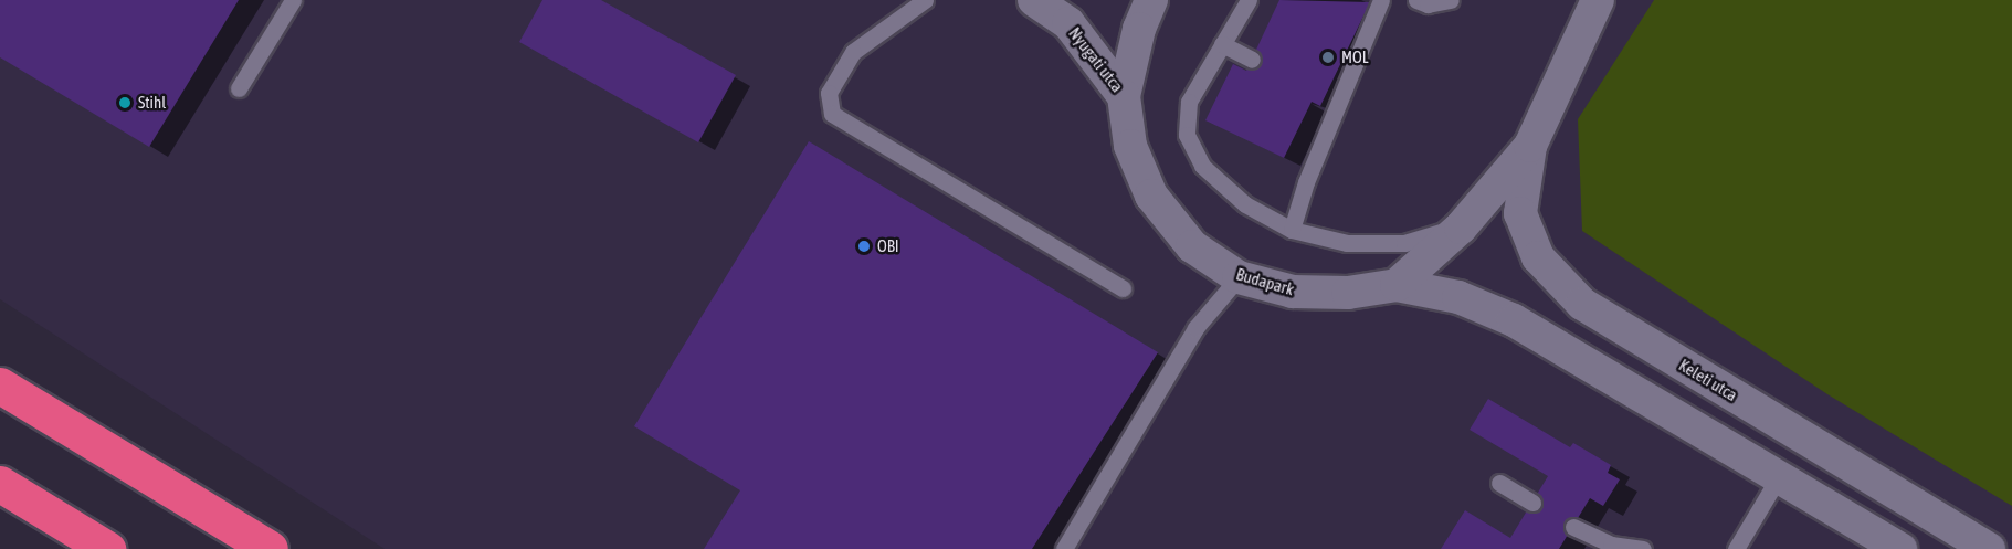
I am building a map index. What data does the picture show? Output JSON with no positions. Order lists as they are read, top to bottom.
{
  "streets": {
    "street": ["Nyugati utca", "Budapark", "Keleti utca"]
  },
  "crossings": [
    ["Nyugati utca", "Budapark"]
  ],
  "places": ["MOL", "Stihl", "OBI"]
}
